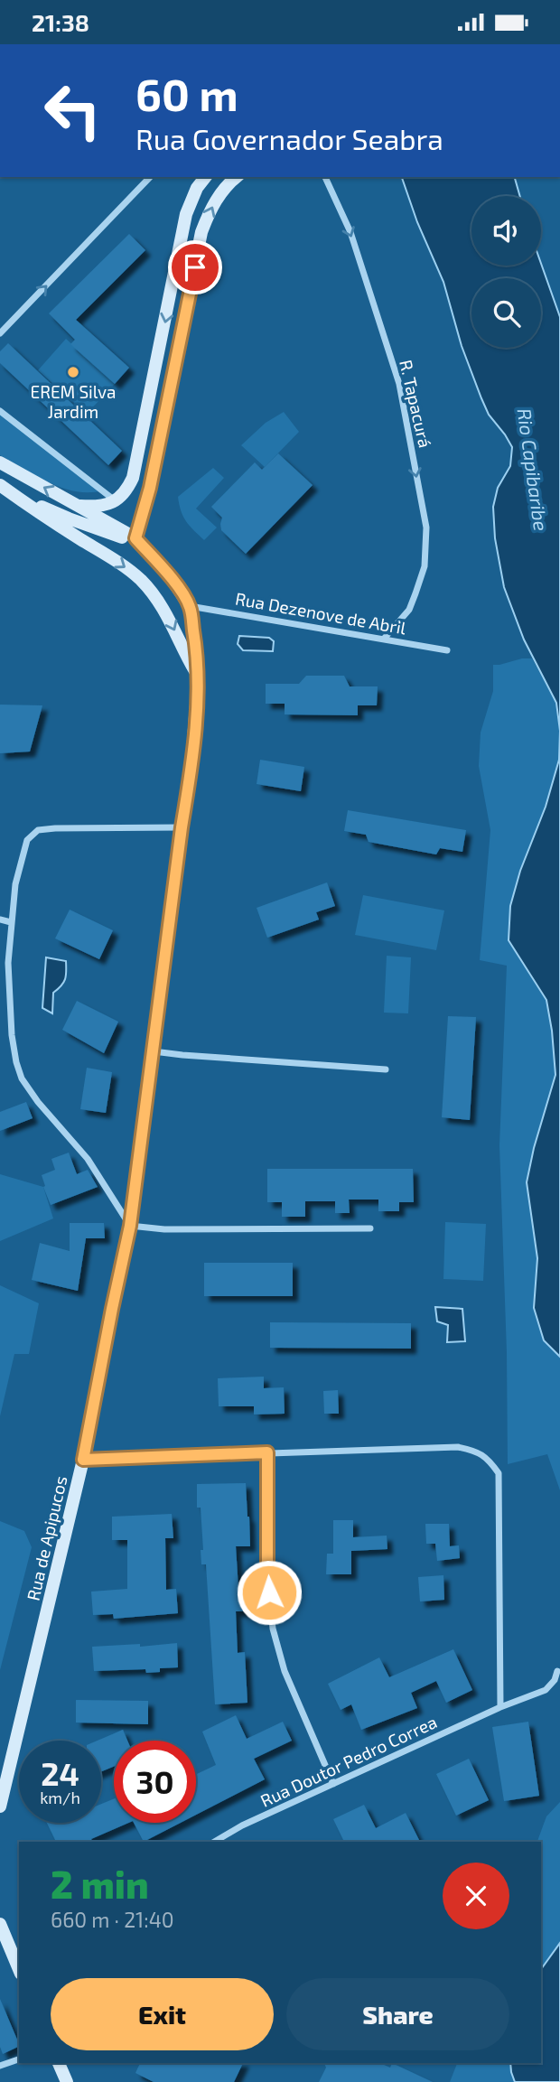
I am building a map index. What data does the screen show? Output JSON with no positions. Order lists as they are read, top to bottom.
{
  "streets": {
    "main road": ["Rua de Apipucos"],
    "street": ["R. Tapacurá", "Rua Dezenove de Abril", "Rua Doutor Pedro Correa"]
  },
  "crossings": [
    ["R. Tapacurá", "Rua Dezenove de Abril"],
    ["Rua Dezenove de Abril", "Rua de Apipucos"]
  ],
  "one_way": ["R. Tapacurá"],
  "water": ["Rio Capibaribe"],
  "places": ["EREM Silva Jardim"],
  "page": {
    "status": "21:38",
    "turn": ["60 m", "Rua Governador Seabra"],
    "speed": "24 km/h",
    "limit": "30",
    "heading": ["2 min", "660 m · 21:40"],
    "buttons": ["Exit", "Share"]
  }
}
